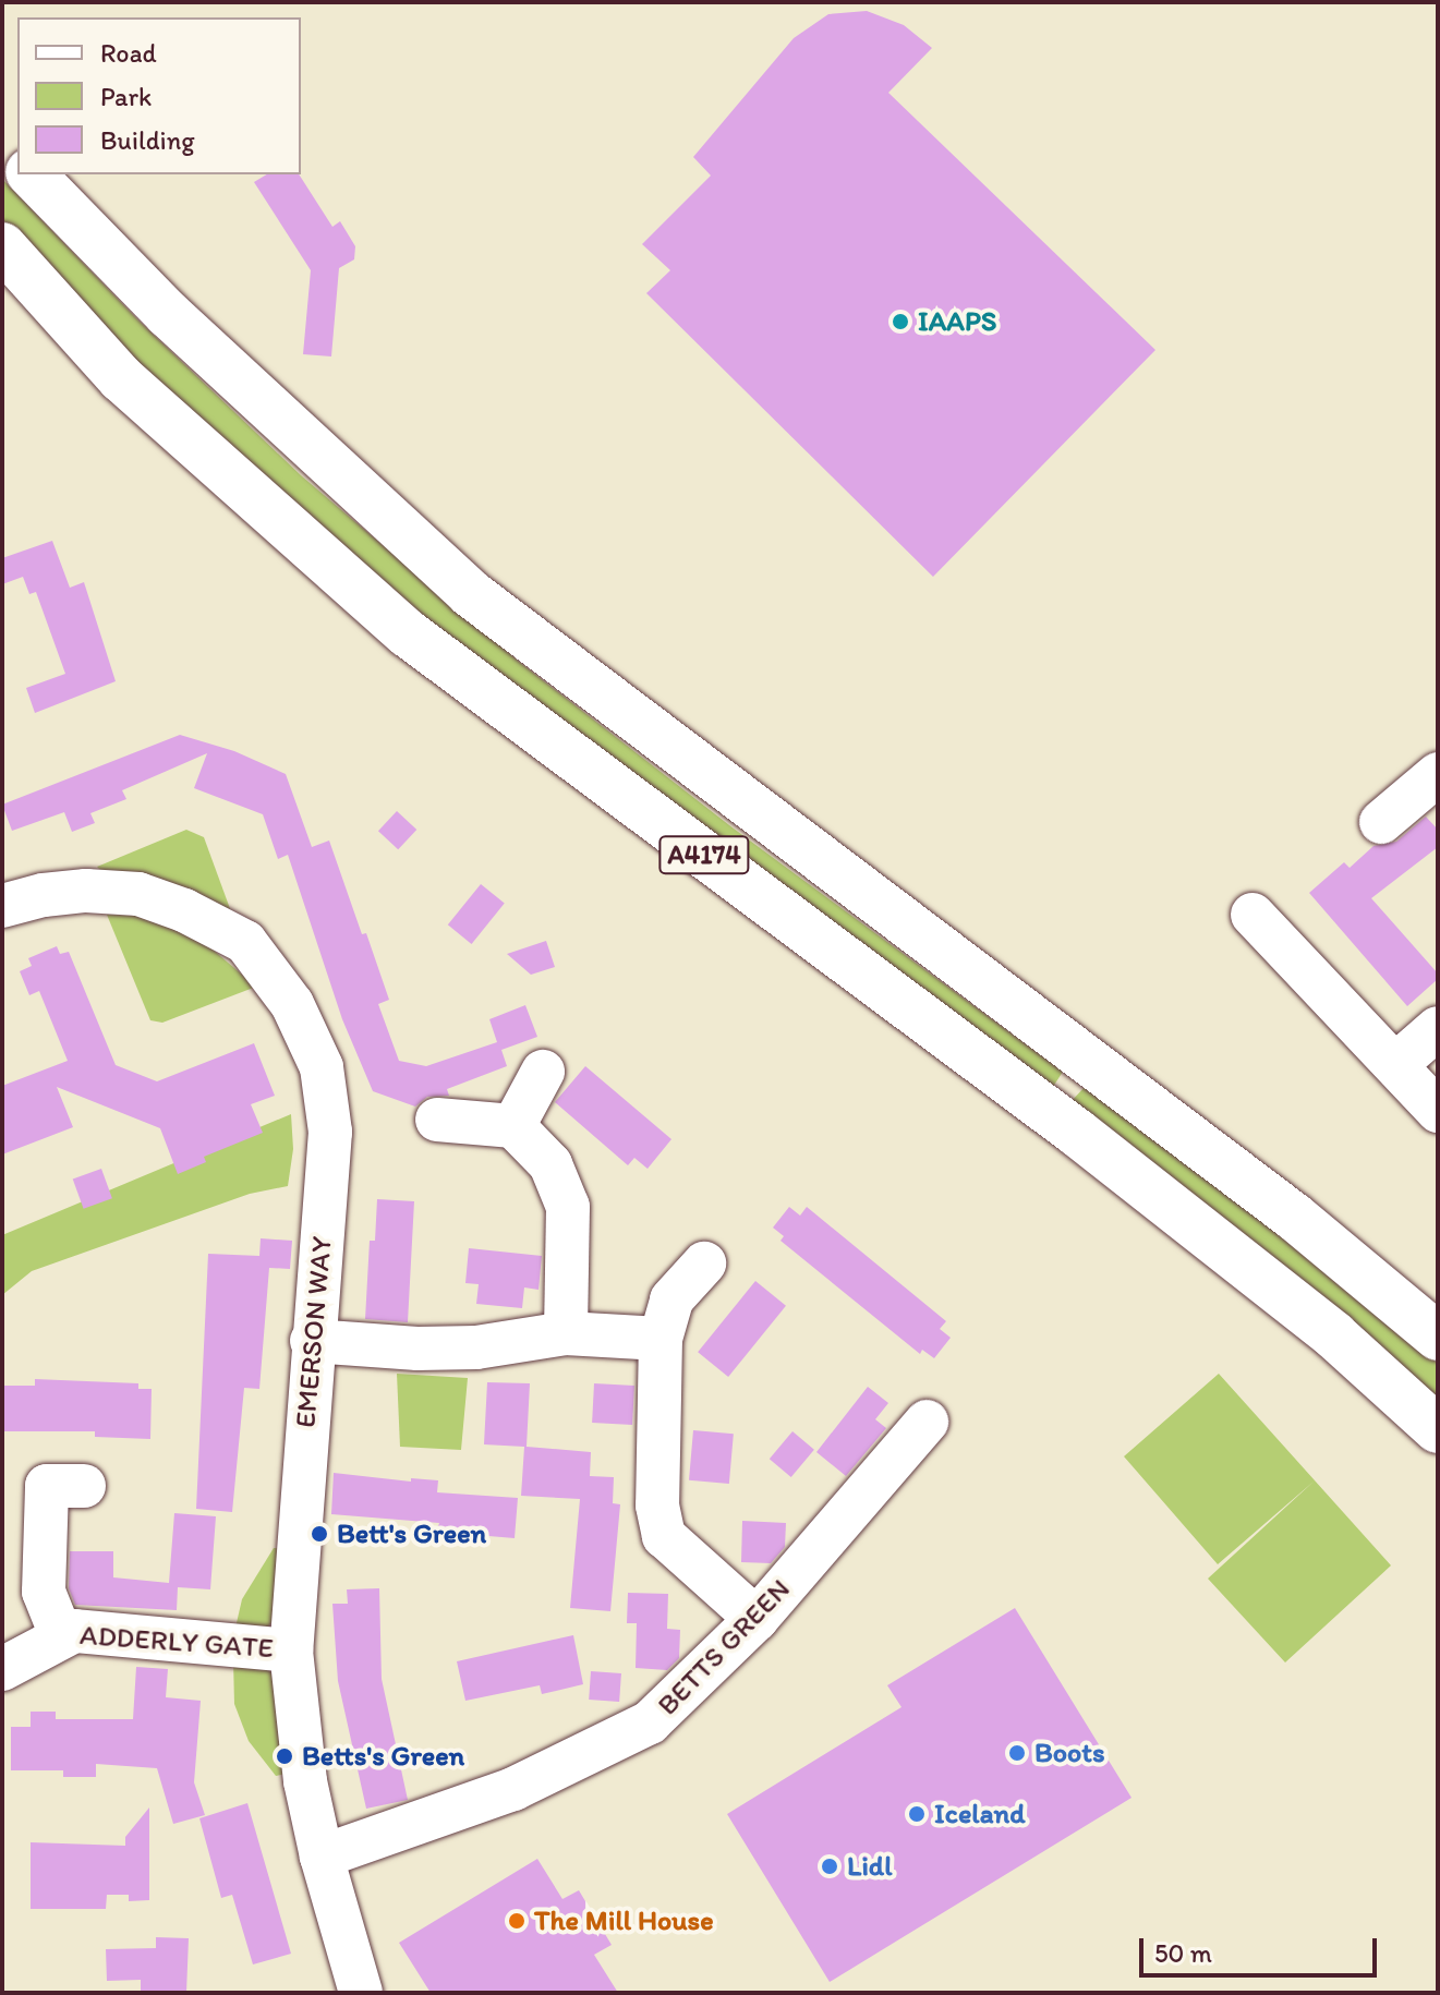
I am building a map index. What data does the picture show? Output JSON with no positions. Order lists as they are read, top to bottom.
{
  "streets": {
    "highway": ["A4174"],
    "street": ["EMERSON WAY", "ADDERLY GATE", "BETTS GREEN"]
  },
  "crossings": [
    ["EMERSON WAY", "ADDERLY GATE"],
    ["EMERSON WAY", "BETTS GREEN"]
  ],
  "places": [
    "IAAPS",
    "Bett's Green",
    "Boots",
    "Betts's Green",
    "Iceland",
    "Lidl",
    "The Mill House"
  ],
  "legend": ["Road", "Park", "Building"],
  "scale_bar": "50 m"
}
